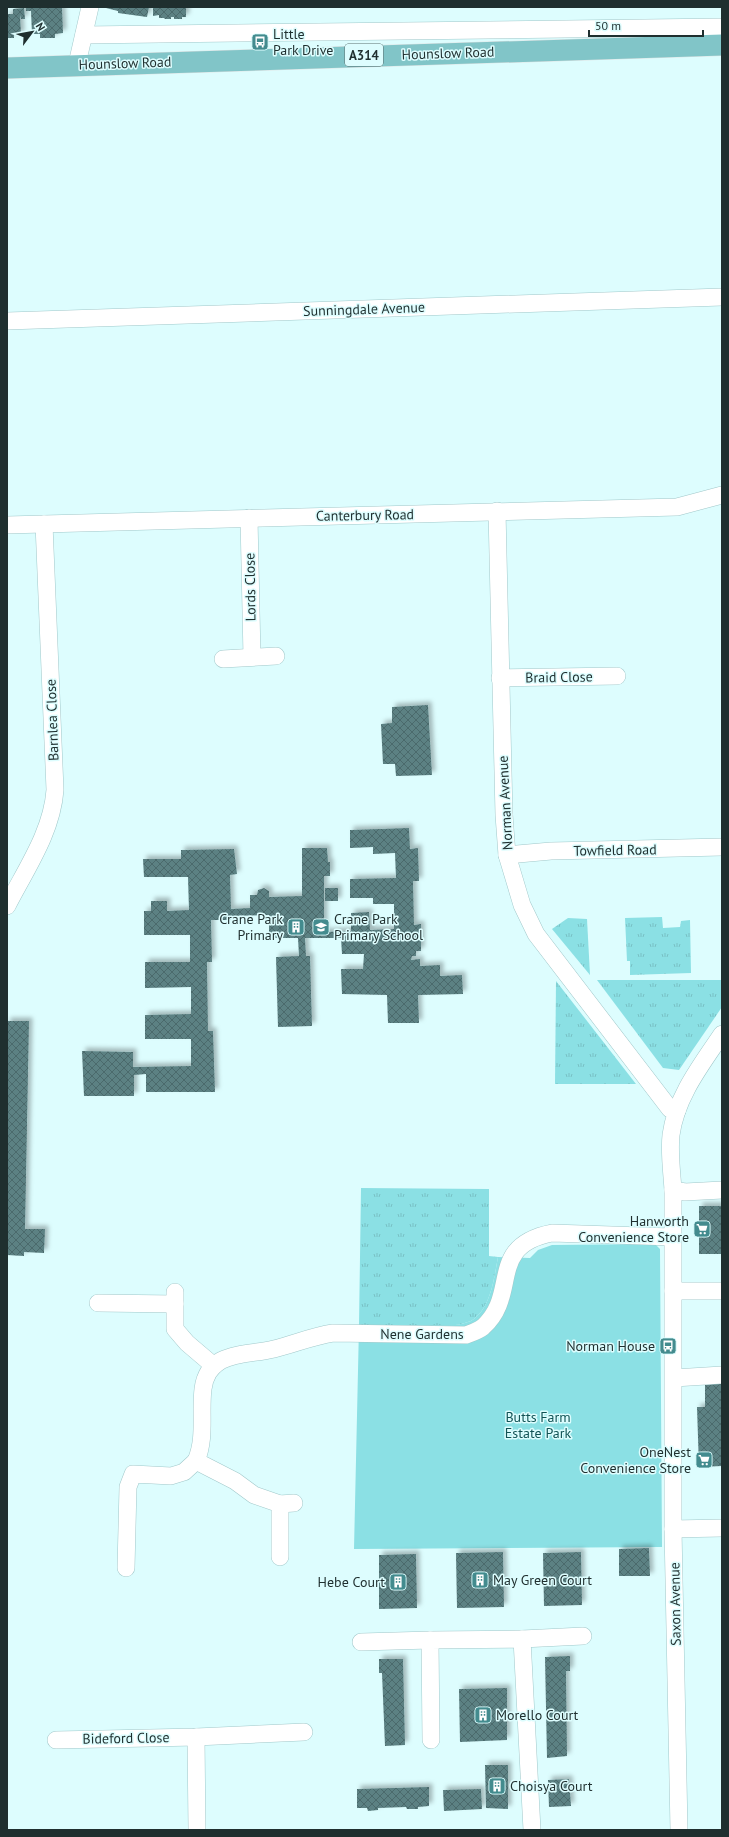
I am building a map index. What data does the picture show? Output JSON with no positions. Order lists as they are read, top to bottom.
{
  "streets": {
    "main road": ["Hounslow Road", "A314"],
    "street": [
      "Sunningdale Avenue",
      "Canterbury Road",
      "Lords Close",
      "Braid Close",
      "Barnlea Close",
      "Norman Avenue",
      "Towfield Road",
      "Nene Gardens",
      "Saxon Avenue",
      "Bideford Close"
    ]
  },
  "crossings": [
    ["Canterbury Road", "Lords Close"],
    ["Canterbury Road", "Barnlea Close"],
    ["Canterbury Road", "Norman Avenue"],
    ["Braid Close", "Norman Avenue"],
    ["Norman Avenue", "Towfield Road"],
    ["Norman Avenue", "Saxon Avenue"],
    ["Nene Gardens", "Saxon Avenue"]
  ],
  "parks": ["Butts Farm Estate Park"],
  "places": {
    "bus stop": ["Little Park Drive", "Norman House"],
    "building": [
      "Crane Park Primary",
      "May Green Court",
      "Hebe Court",
      "Morello Court",
      "Choisya Court"
    ],
    "school or university": ["Crane Park Primary School"],
    "supermarket": ["Hanworth Convenience Store", "OneNest Convenience Store"]
  },
  "scale_bar": "50 m",
  "north": "top right"
}
